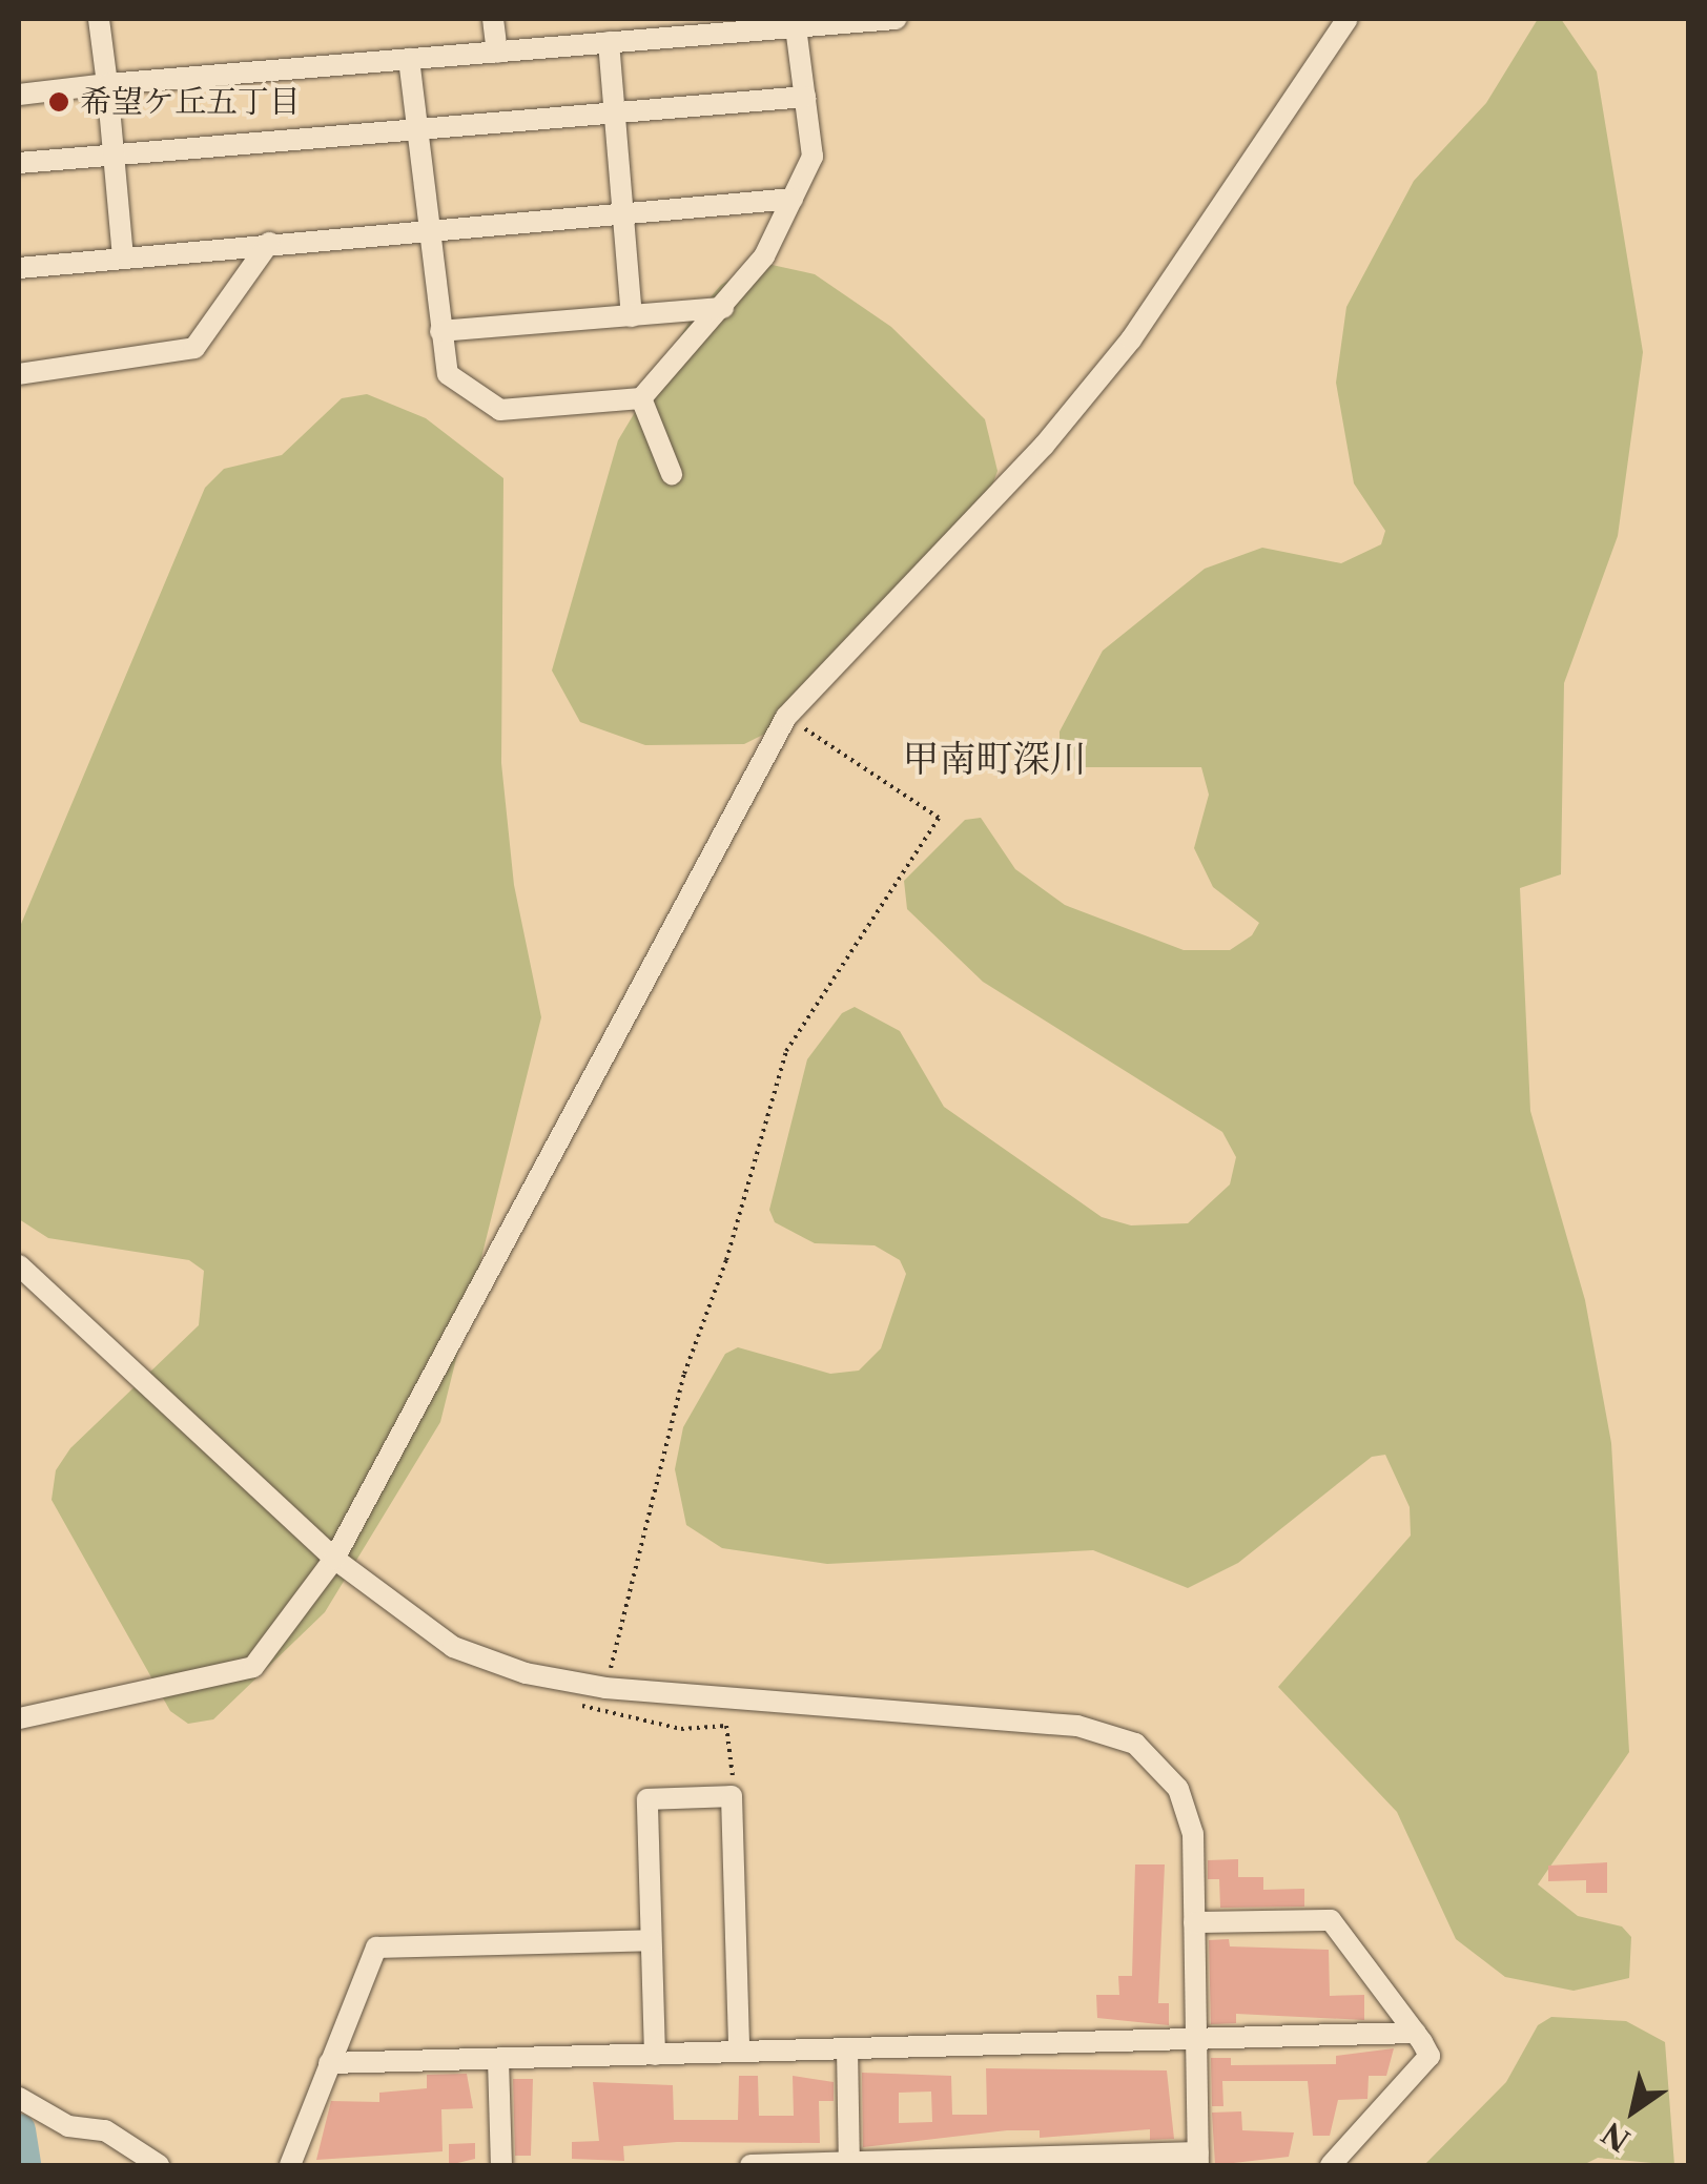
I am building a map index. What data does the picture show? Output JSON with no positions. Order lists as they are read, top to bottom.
{
  "districts": ["甲南町深川"],
  "places": ["希望ケ丘五丁目"],
  "north": "bottom left"
}
